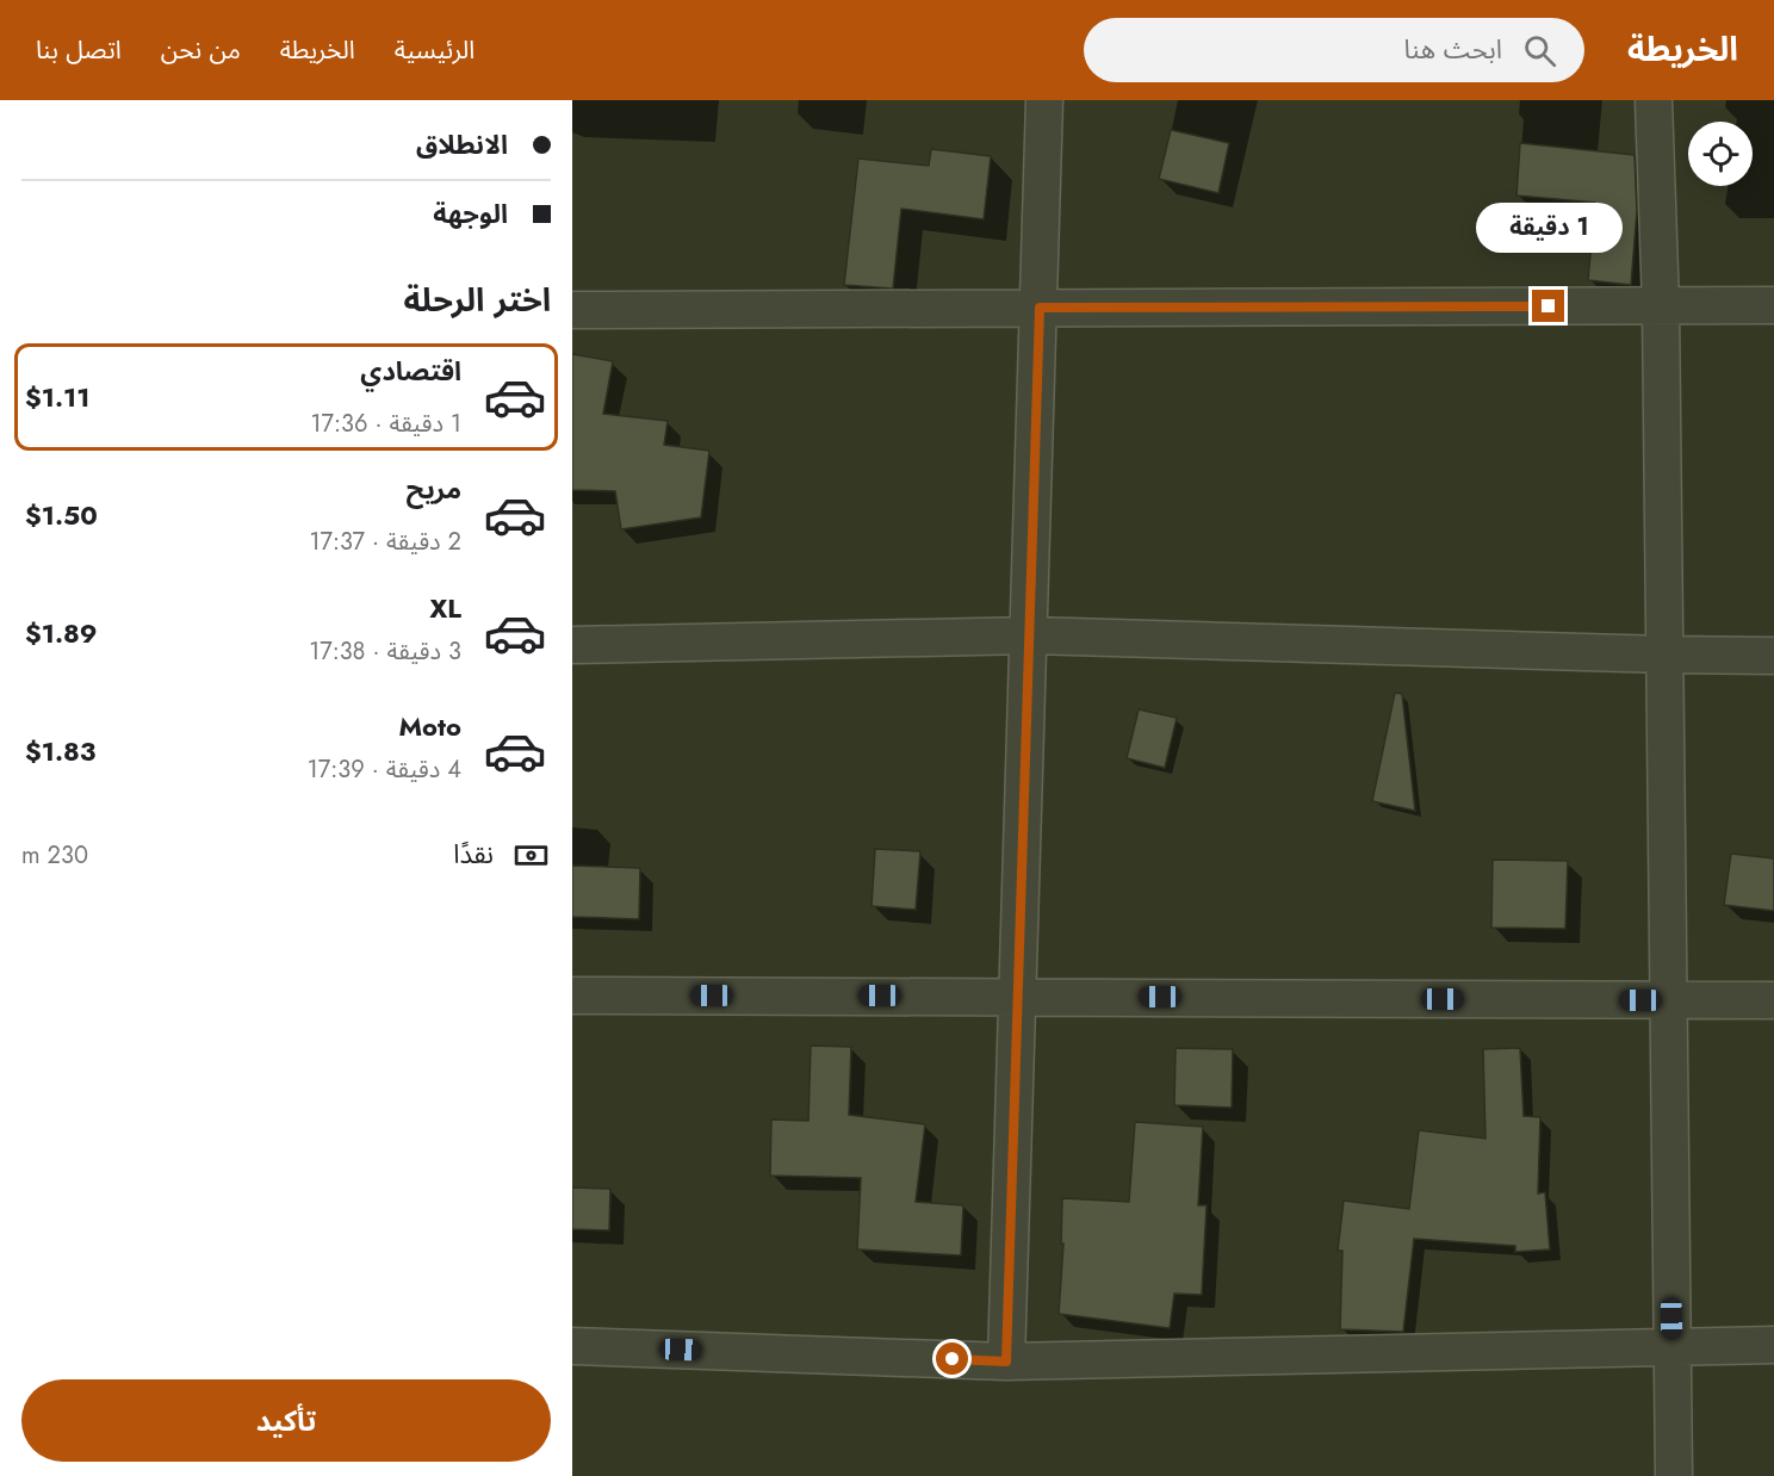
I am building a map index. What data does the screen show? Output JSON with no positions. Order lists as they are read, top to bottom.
{
  "page": {
    "header": "الخريطة",
    "search": "ابحث هنا",
    "nav": [
      "الرئيسية",
      "الخريطة",
      "من نحن",
      "اتصل بنا"
    ],
    "banner": ["الانطلاق", "الوجهة"],
    "bubble": "1 دقيقة",
    "heading": "اختر الرحلة",
    "list": [
      {
        "name": "اقتصادي",
        "note": "1 دقيقة · 17:36",
        "value": "$1.11"
      },
      {
        "name": "مريح",
        "note": "2 دقيقة · 17:37",
        "value": "$1.50"
      },
      {
        "name": "XL",
        "note": "3 دقيقة · 17:38",
        "value": "$1.89"
      },
      {
        "name": "Moto",
        "note": "4 دقيقة · 17:39",
        "value": "$1.83"
      }
    ],
    "pay": ["نقدًا", "230 m"],
    "buttons": "تأكيد"
  }
}
